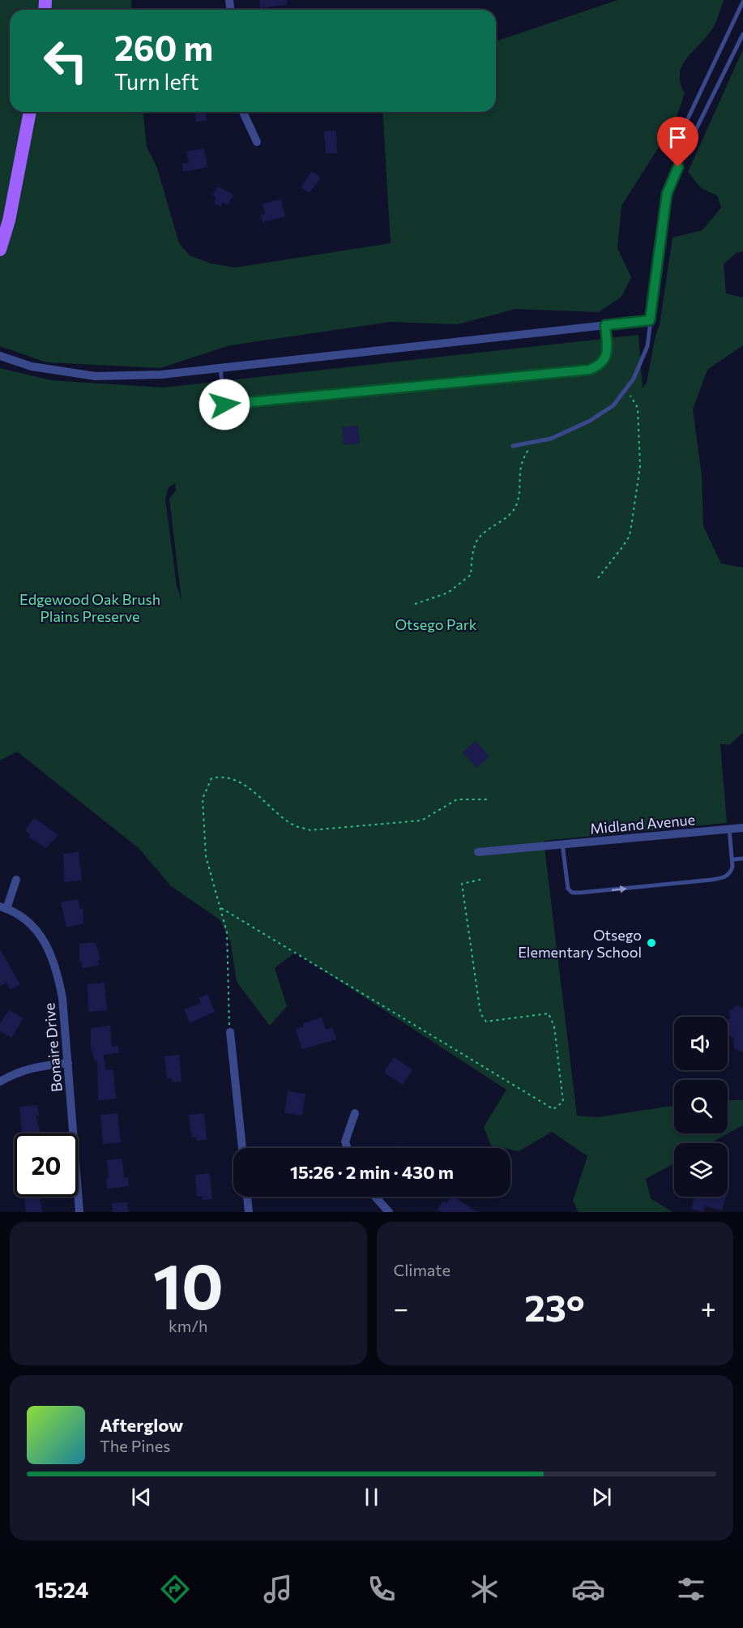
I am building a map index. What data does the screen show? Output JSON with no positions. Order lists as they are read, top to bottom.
{
  "streets": {
    "street": ["Midland Avenue", "Bonaire Drive"]
  },
  "parks": ["Edgewood Oak Brush Plains Preserve", "Otsego Park"],
  "places": ["Otsego Elementary School"],
  "page": {
    "turn": ["260 m", "Turn left"],
    "limit": "20",
    "trip": "15:26 · 2 min · 430 m",
    "tile": [
      ["10", "km/h"],
      "Climate"
    ],
    "heat": ["−", "23°", "+"],
    "song": ["Afterglow", "The Pines"],
    "tabs": "15:24"
  }
}
